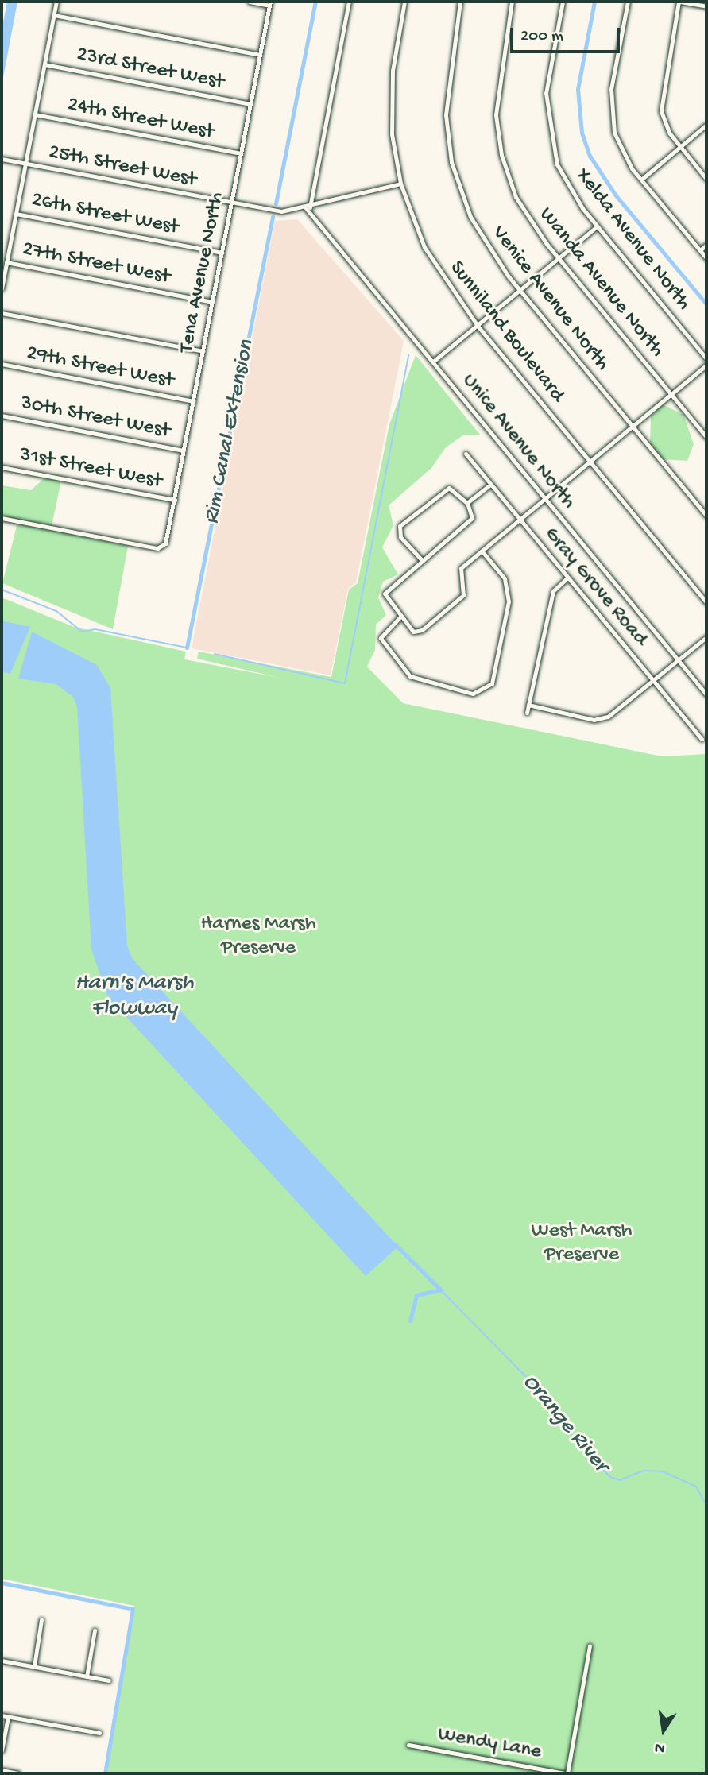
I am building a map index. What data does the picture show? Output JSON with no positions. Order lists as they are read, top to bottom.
{
  "streets": {
    "street": [
      "23rd Street West",
      "24th Street West",
      "25th Street West",
      "26th Street West",
      "Xelda Avenue North",
      "27th Street West",
      "Tena Avenue North",
      "Wanda Avenue North",
      "Venice Avenue North",
      "Sunniland Boulevard",
      "29th Street West",
      "30th Street West",
      "Unice Avenue North",
      "31st Street West",
      "Gray Grove Road",
      "Wendy Lane"
    ]
  },
  "crossings": [
    ["23rd Street West", "Tena Avenue North"],
    ["24th Street West", "Tena Avenue North"],
    ["25th Street West", "Tena Avenue North"],
    ["25th Street West", "Sunniland Boulevard"],
    ["25th Street West", "Unice Avenue North"],
    ["26th Street West", "Tena Avenue North"],
    ["27th Street West", "Tena Avenue North"],
    ["Tena Avenue North", "29th Street West"],
    ["Tena Avenue North", "30th Street West"],
    ["Tena Avenue North", "31st Street West"]
  ],
  "water": ["Rim Canal Extension", "Harn's Marsh Flowway", "Orange River"],
  "parks": ["Harnes Marsh Preserve", "West Marsh Preserve"],
  "scale_bar": "200 m",
  "north": "bottom"
}
